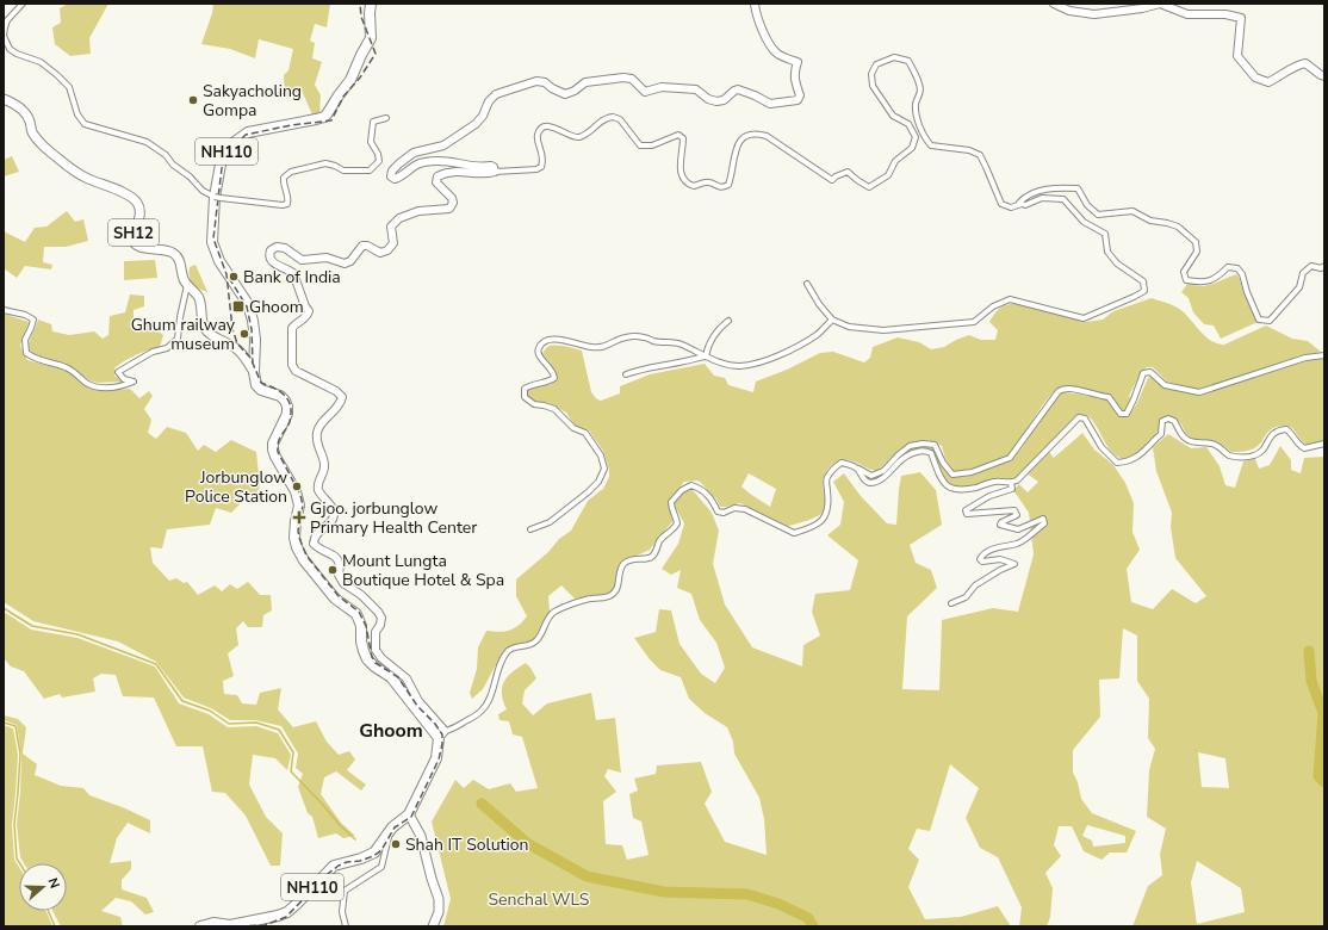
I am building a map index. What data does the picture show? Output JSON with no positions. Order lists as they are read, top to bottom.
{
  "streets": {
    "highway": ["NH110"],
    "main road": ["SH12"]
  },
  "crossings": [
    ["NH110", "SH12"]
  ],
  "districts": ["Ghoom"],
  "parks": ["Senchal WLS"],
  "places": {
    "other": [
      "Sakyacholing Gompa",
      "Bank of India",
      "Ghum railway museum",
      "Jorbunglow Police Station",
      "Mount Lungta Boutique Hotel & Spa",
      "Shah IT Solution"
    ],
    "transit": ["Ghoom"],
    "health": ["Gjoo. jorbunglow Primary Health Center"]
  },
  "north": "right"
}
